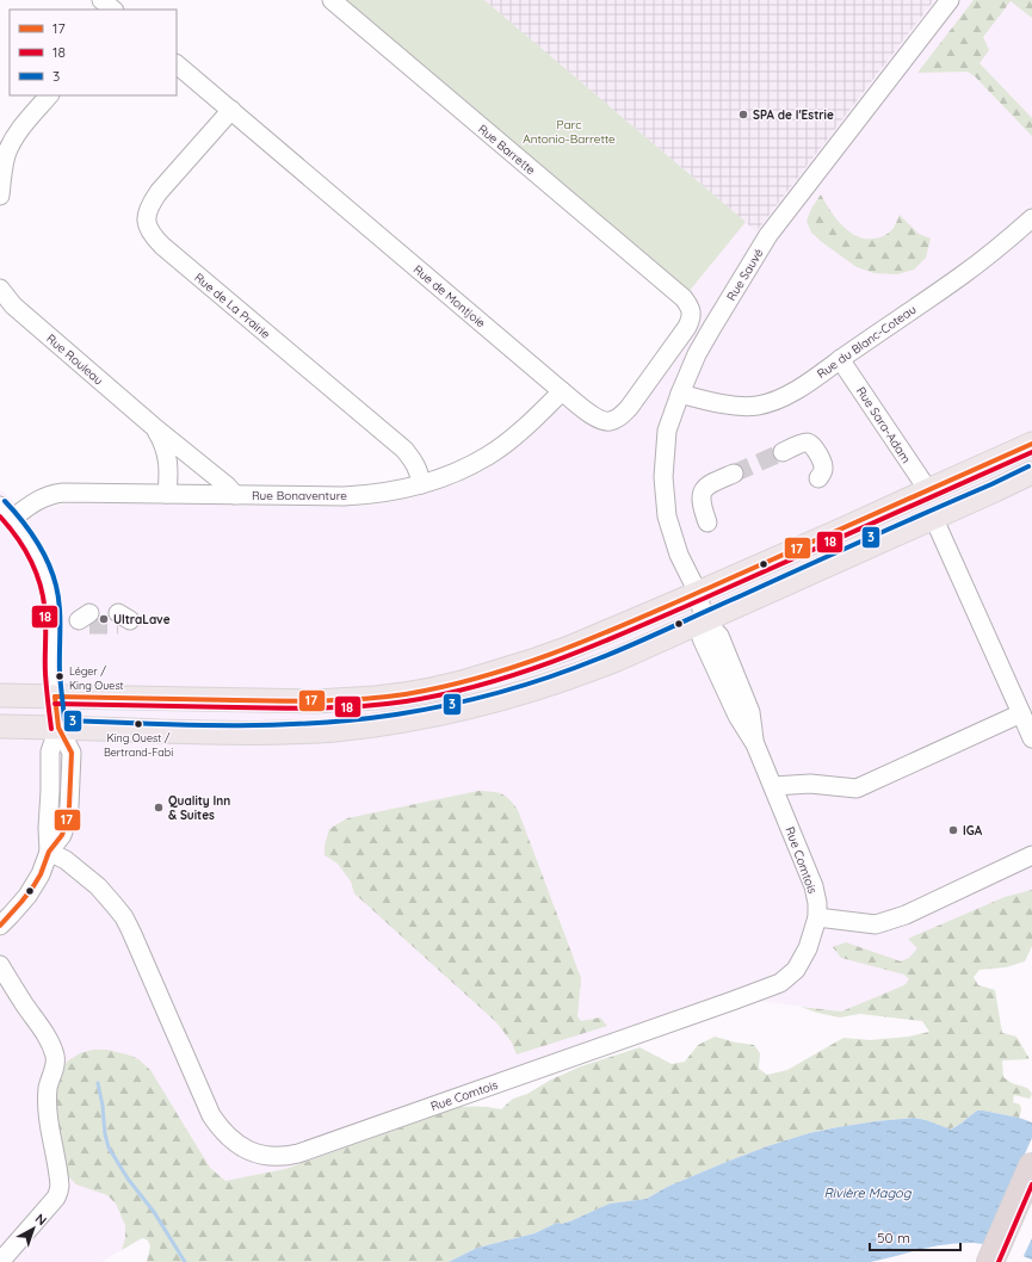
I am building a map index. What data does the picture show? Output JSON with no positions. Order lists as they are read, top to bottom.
{
  "streets": {
    "street": [
      "Rue Barrette",
      "Rue Sauvé",
      "Rue de Montjoie",
      "Rue de La Prairie",
      "Rue du Blanc-Coteau",
      "Rue Rouleau",
      "Rue Sara-Adam",
      "Rue Bonaventure",
      "Rue Comtois"
    ]
  },
  "crossings": [
    ["Rue Barrette", "Rue de Montjoie"],
    ["Rue Sauvé", "Rue du Blanc-Coteau"],
    ["Rue Sauvé", "Rue Comtois"],
    ["Rue de Montjoie", "Rue de La Prairie"],
    ["Rue de Montjoie", "Rue Bonaventure"],
    ["Rue de La Prairie", "Rue Bonaventure"],
    ["Rue du Blanc-Coteau", "Rue Sara-Adam"],
    ["Rue Rouleau", "Rue Bonaventure"]
  ],
  "water": ["Rivière Magog"],
  "parks": ["Parc Antonio-Barrette"],
  "places": [
    "SPA de l'Estrie",
    "UltraLave",
    "Léger / King Ouest",
    "King Ouest / Bertrand-Fabi",
    "Quality Inn & Suites",
    "IGA"
  ],
  "lines": ["transit line 17", "transit line 18", "transit line 3"],
  "legend": ["17", "18", "3"],
  "scale_bar": "50 m",
  "north": "top right"
}
